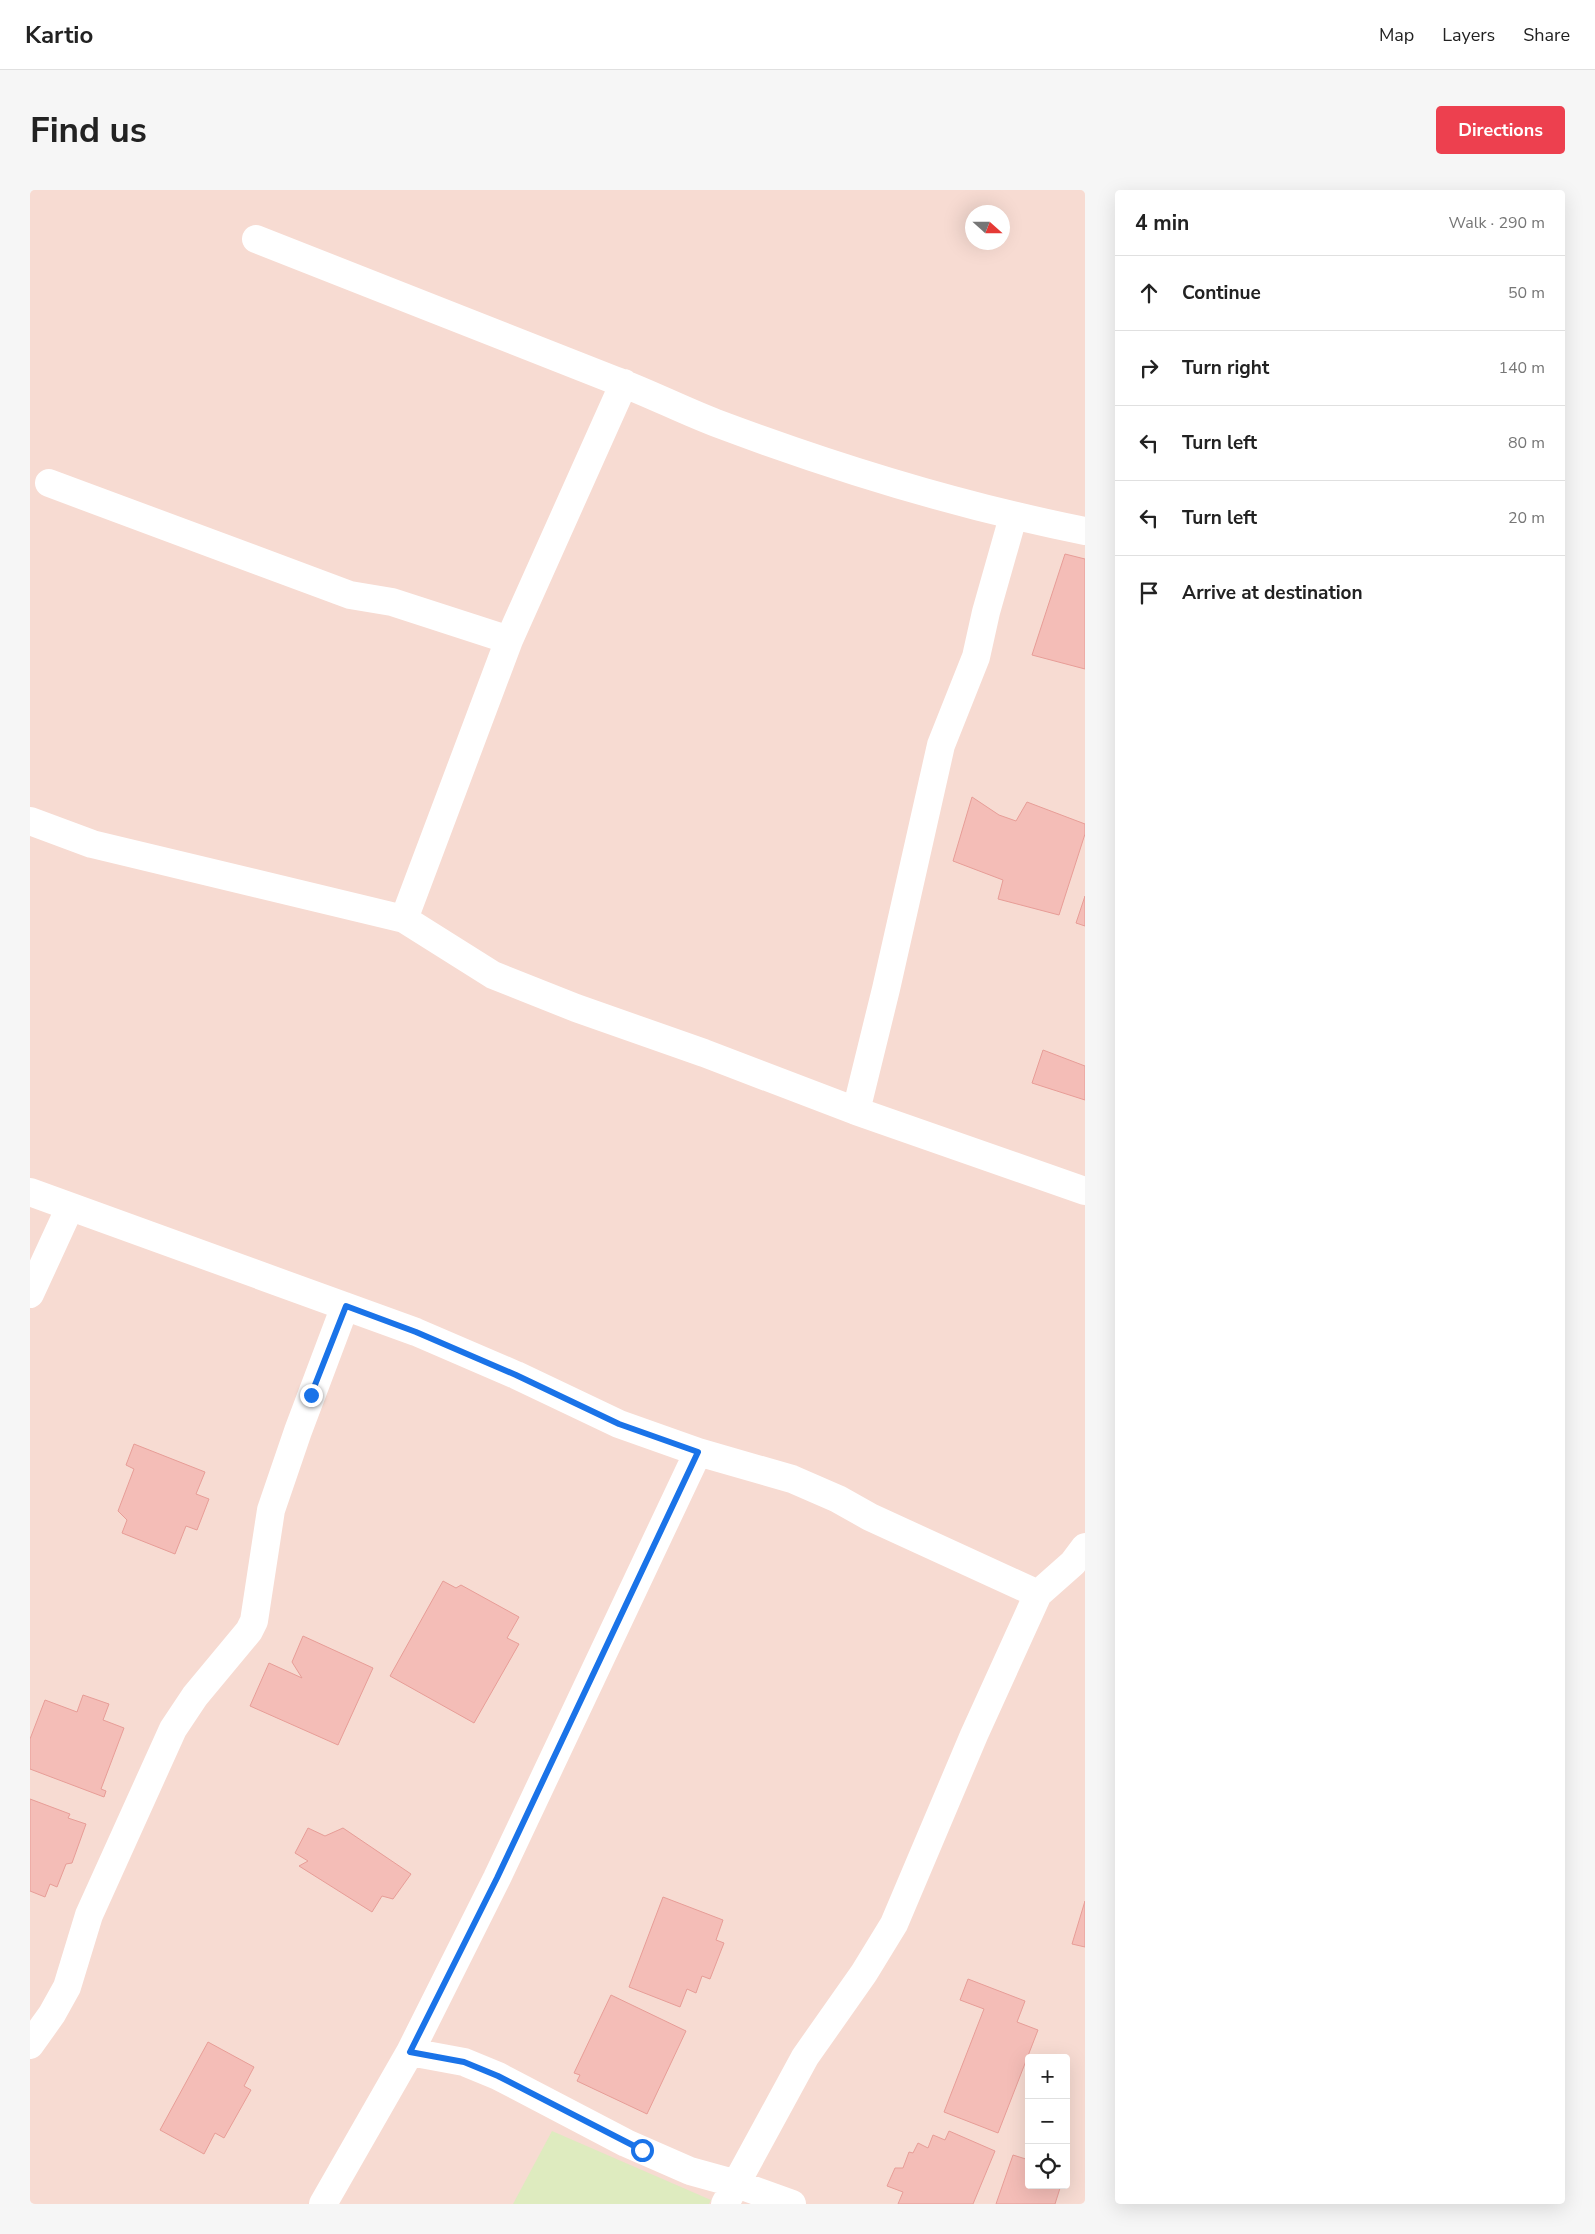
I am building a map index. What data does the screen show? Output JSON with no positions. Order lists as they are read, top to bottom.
{
  "north": "right",
  "page": {
    "header": "Kartio",
    "nav": ["Map", "Layers", "Share"],
    "buttons": "Directions",
    "title": "Find us",
    "heading": ["4 min", "Walk · 290 m"],
    "list": [
      ["Continue", "50 m"],
      ["Turn right", "140 m"],
      ["Turn left", "80 m"],
      ["Turn left", "20 m"],
      "Arrive at destination"
    ],
    "map_buttons": ["+", "−"]
  }
}
